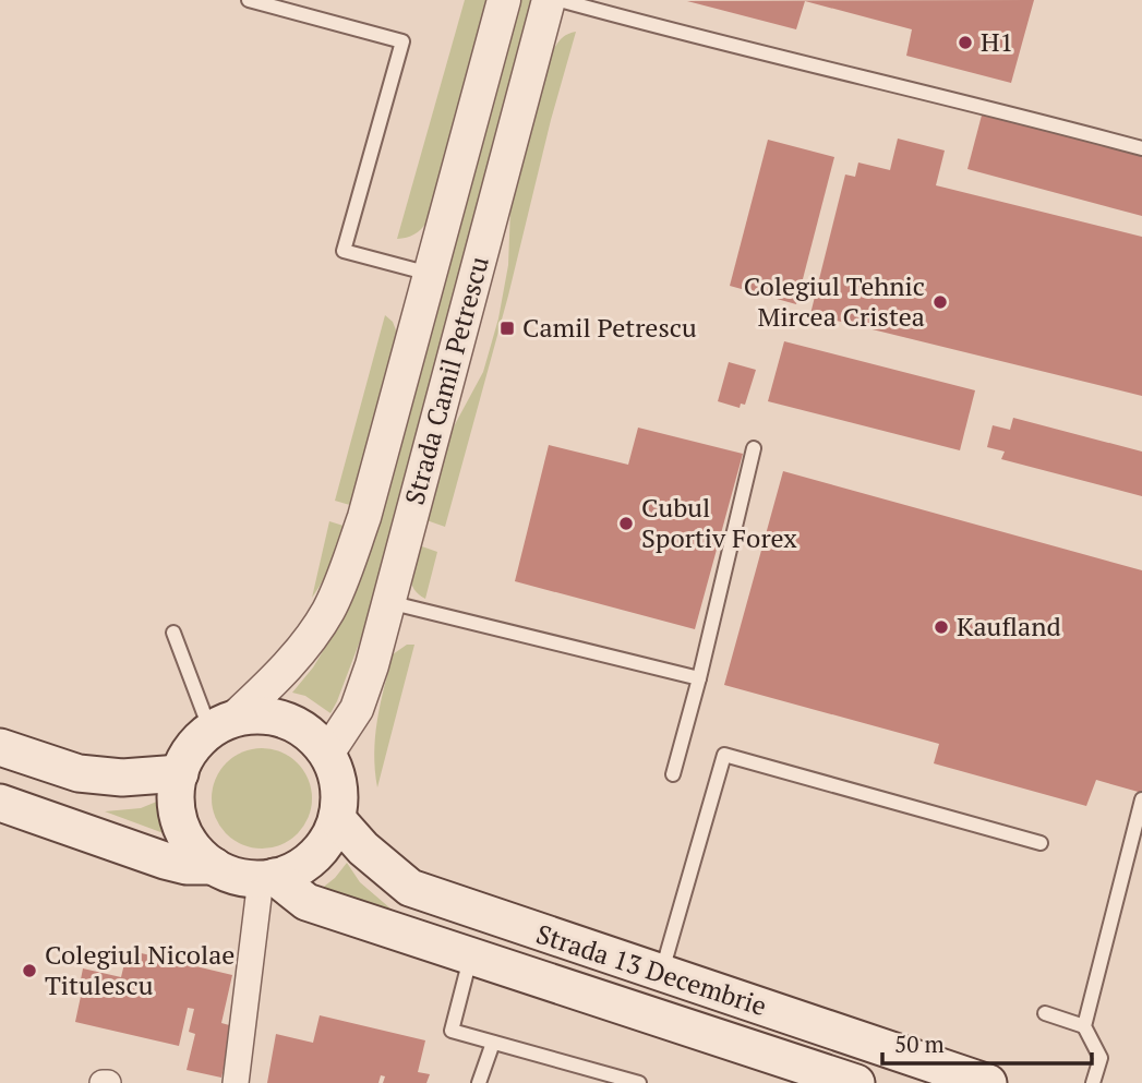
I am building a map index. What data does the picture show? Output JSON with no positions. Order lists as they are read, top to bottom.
{
  "streets": {
    "main road": ["Strada 13 Decembrie"],
    "street": ["Strada Camil Petrescu"]
  },
  "crossings": [
    ["Strada Camil Petrescu", "Strada 13 Decembrie"]
  ],
  "places": {
    "other": [
      "H1",
      "Colegiul Tehnic Mircea Cristea",
      "Cubul Sportiv Forex",
      "Kaufland",
      "Colegiul Nicolae Titulescu"
    ],
    "transit": ["Camil Petrescu"]
  },
  "scale_bar": "50 m"
}
